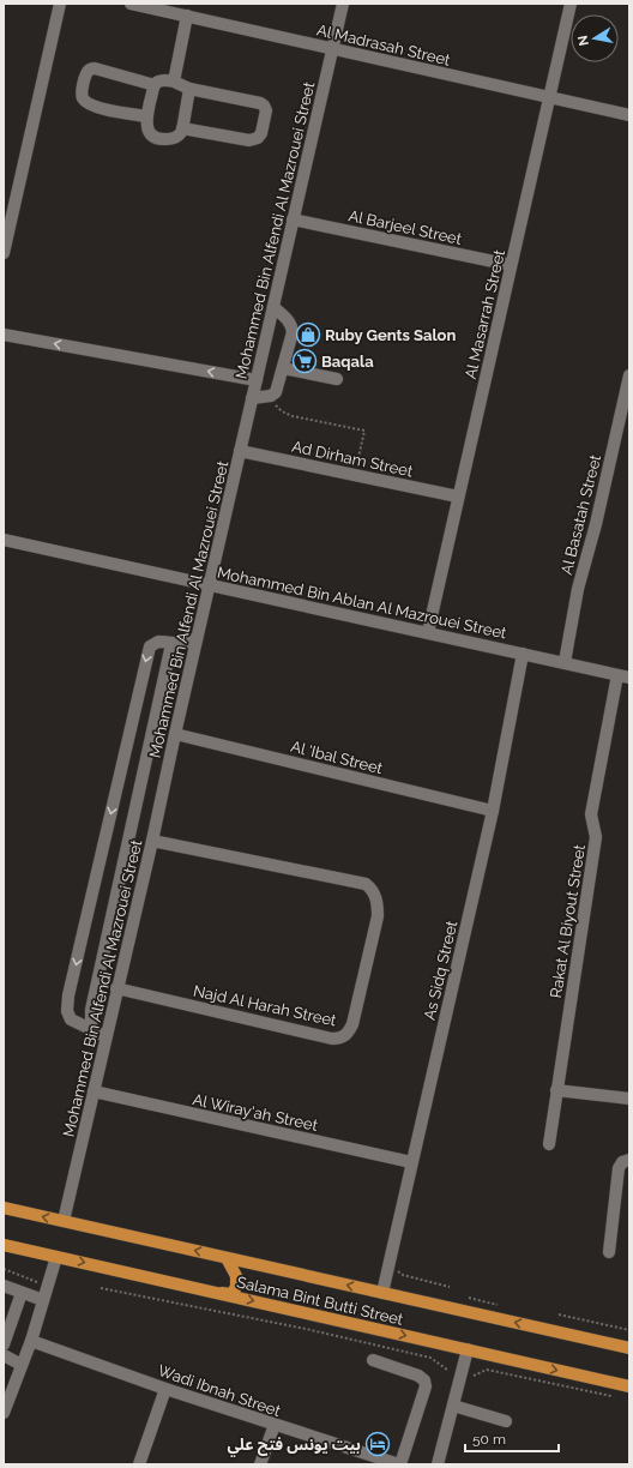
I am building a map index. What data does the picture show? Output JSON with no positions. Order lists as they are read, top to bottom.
{
  "streets": {
    "main road": ["Salama Bint Butti Street"],
    "street": [
      "Al Madrasah Street",
      "Al Barjeel Street",
      "Mohammed Bin Alfendi Al Mazrouei Street",
      "Al Masarrah Street",
      "Ad Dirham Street",
      "Al Basatah Street",
      "Mohammed Bin Ablan Al Mazrouei Street",
      "Al 'Ibal Street",
      "Rakat Al Biyout Street",
      "As Sidq Street",
      "Najd Al Harah Street",
      "Al Wiray'ah Street",
      "Wadi Ibnah Street"
    ]
  },
  "crossings": [
    ["Al Madrasah Street", "Mohammed Bin Alfendi Al Mazrouei Street"],
    ["Al Madrasah Street", "Al Masarrah Street"],
    ["Al Barjeel Street", "Mohammed Bin Alfendi Al Mazrouei Street"],
    ["Al Barjeel Street", "Al Masarrah Street"],
    ["Mohammed Bin Alfendi Al Mazrouei Street", "Ad Dirham Street"],
    ["Mohammed Bin Alfendi Al Mazrouei Street", "Mohammed Bin Ablan Al Mazrouei Street"],
    ["Mohammed Bin Alfendi Al Mazrouei Street", "Al 'Ibal Street"],
    ["Mohammed Bin Alfendi Al Mazrouei Street", "Najd Al Harah Street"],
    ["Mohammed Bin Alfendi Al Mazrouei Street", "Al Wiray'ah Street"],
    ["Mohammed Bin Alfendi Al Mazrouei Street", "Salama Bint Butti Street"],
    ["Al Masarrah Street", "Ad Dirham Street"],
    ["Al Masarrah Street", "Mohammed Bin Ablan Al Mazrouei Street"],
    ["Al Basatah Street", "Mohammed Bin Ablan Al Mazrouei Street"],
    ["Mohammed Bin Ablan Al Mazrouei Street", "Rakat Al Biyout Street"],
    ["Mohammed Bin Ablan Al Mazrouei Street", "As Sidq Street"],
    ["Al 'Ibal Street", "As Sidq Street"],
    ["As Sidq Street", "Al Wiray'ah Street"],
    ["As Sidq Street", "Salama Bint Butti Street"]
  ],
  "places": {
    "shop": ["Ruby Gents Salon"],
    "supermarket": ["Baqala"],
    "hotel": ["بيت يونس فتح علي"]
  },
  "scale_bar": "50 m",
  "north": "left"
}
